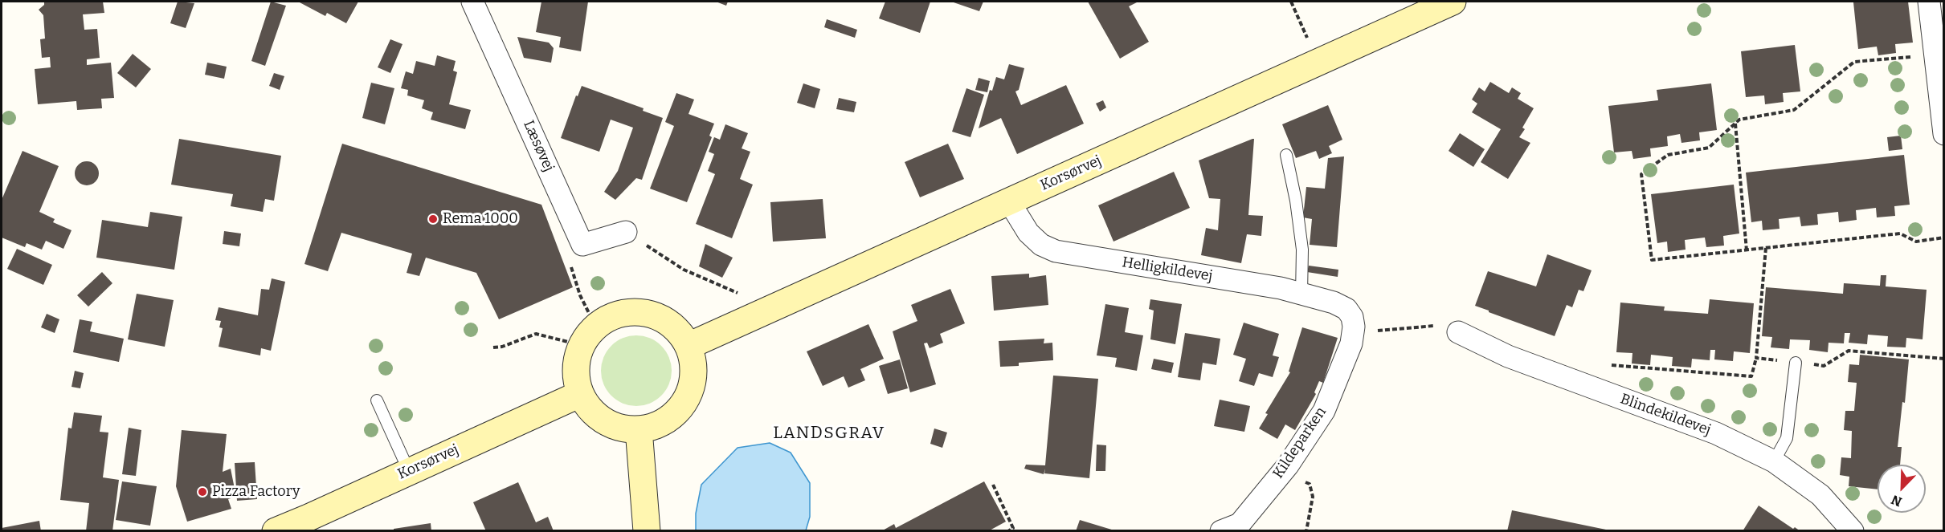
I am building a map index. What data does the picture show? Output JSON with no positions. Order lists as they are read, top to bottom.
{
  "streets": {
    "street": [
      "Læsøvej",
      "Korsørvej",
      "Helligkildevej",
      "Blindekildevej",
      "Kildeparken"
    ]
  },
  "crossings": [
    ["Korsørvej", "Helligkildevej"],
    ["Helligkildevej", "Kildeparken"]
  ],
  "districts": ["LANDSGRAV"],
  "places": ["Rema 1000", "Pizza Factory"],
  "north": "bottom left"
}
